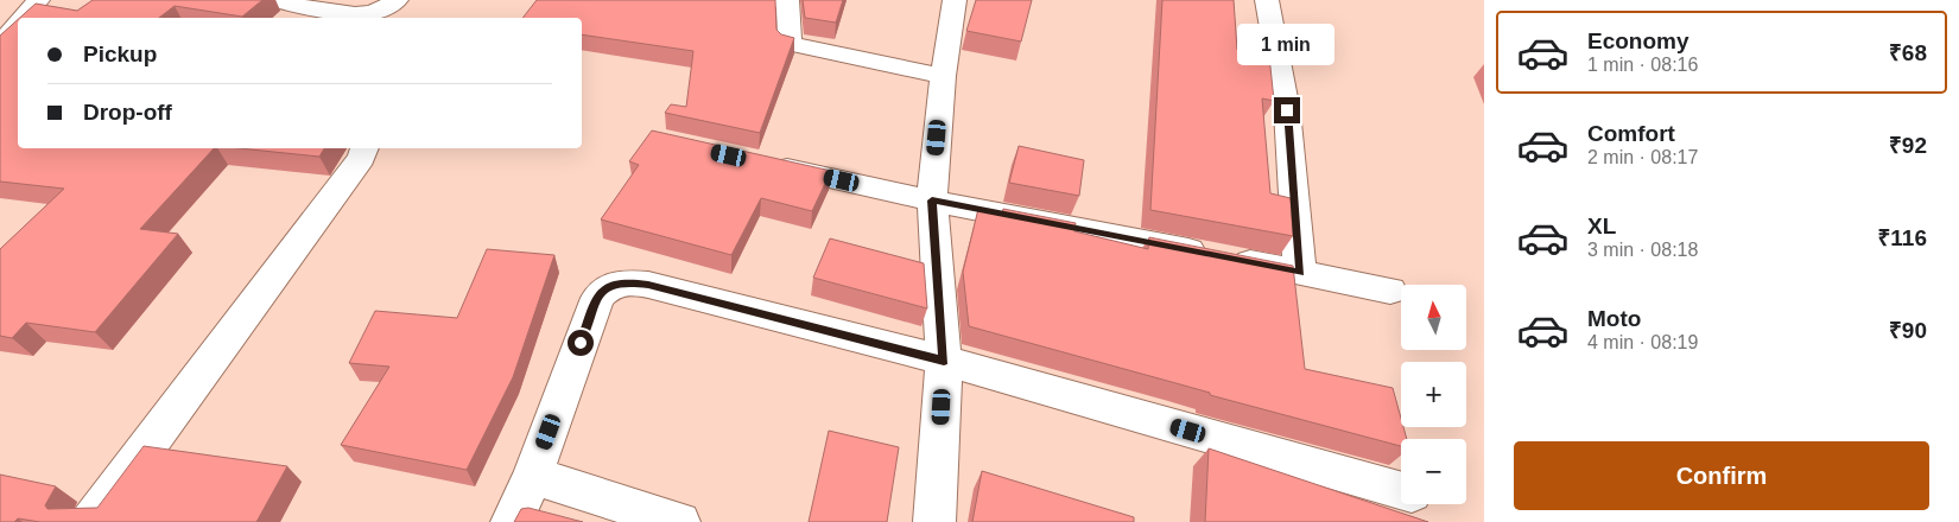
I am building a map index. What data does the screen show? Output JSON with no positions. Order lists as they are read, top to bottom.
{
  "north": "top",
  "page": {
    "list": [
      {
        "name": "Economy",
        "note": "1 min · 08:16",
        "value": "₹68"
      },
      {
        "name": "Comfort",
        "note": "2 min · 08:17",
        "value": "₹92"
      },
      {
        "name": "XL",
        "note": "3 min · 08:18",
        "value": "₹116"
      },
      {
        "name": "Moto",
        "note": "4 min · 08:19",
        "value": "₹90"
      }
    ],
    "banner": ["Pickup", "Drop-off"],
    "bubble": "1 min",
    "map_buttons": ["+", "−"],
    "buttons": "Confirm"
  }
}
